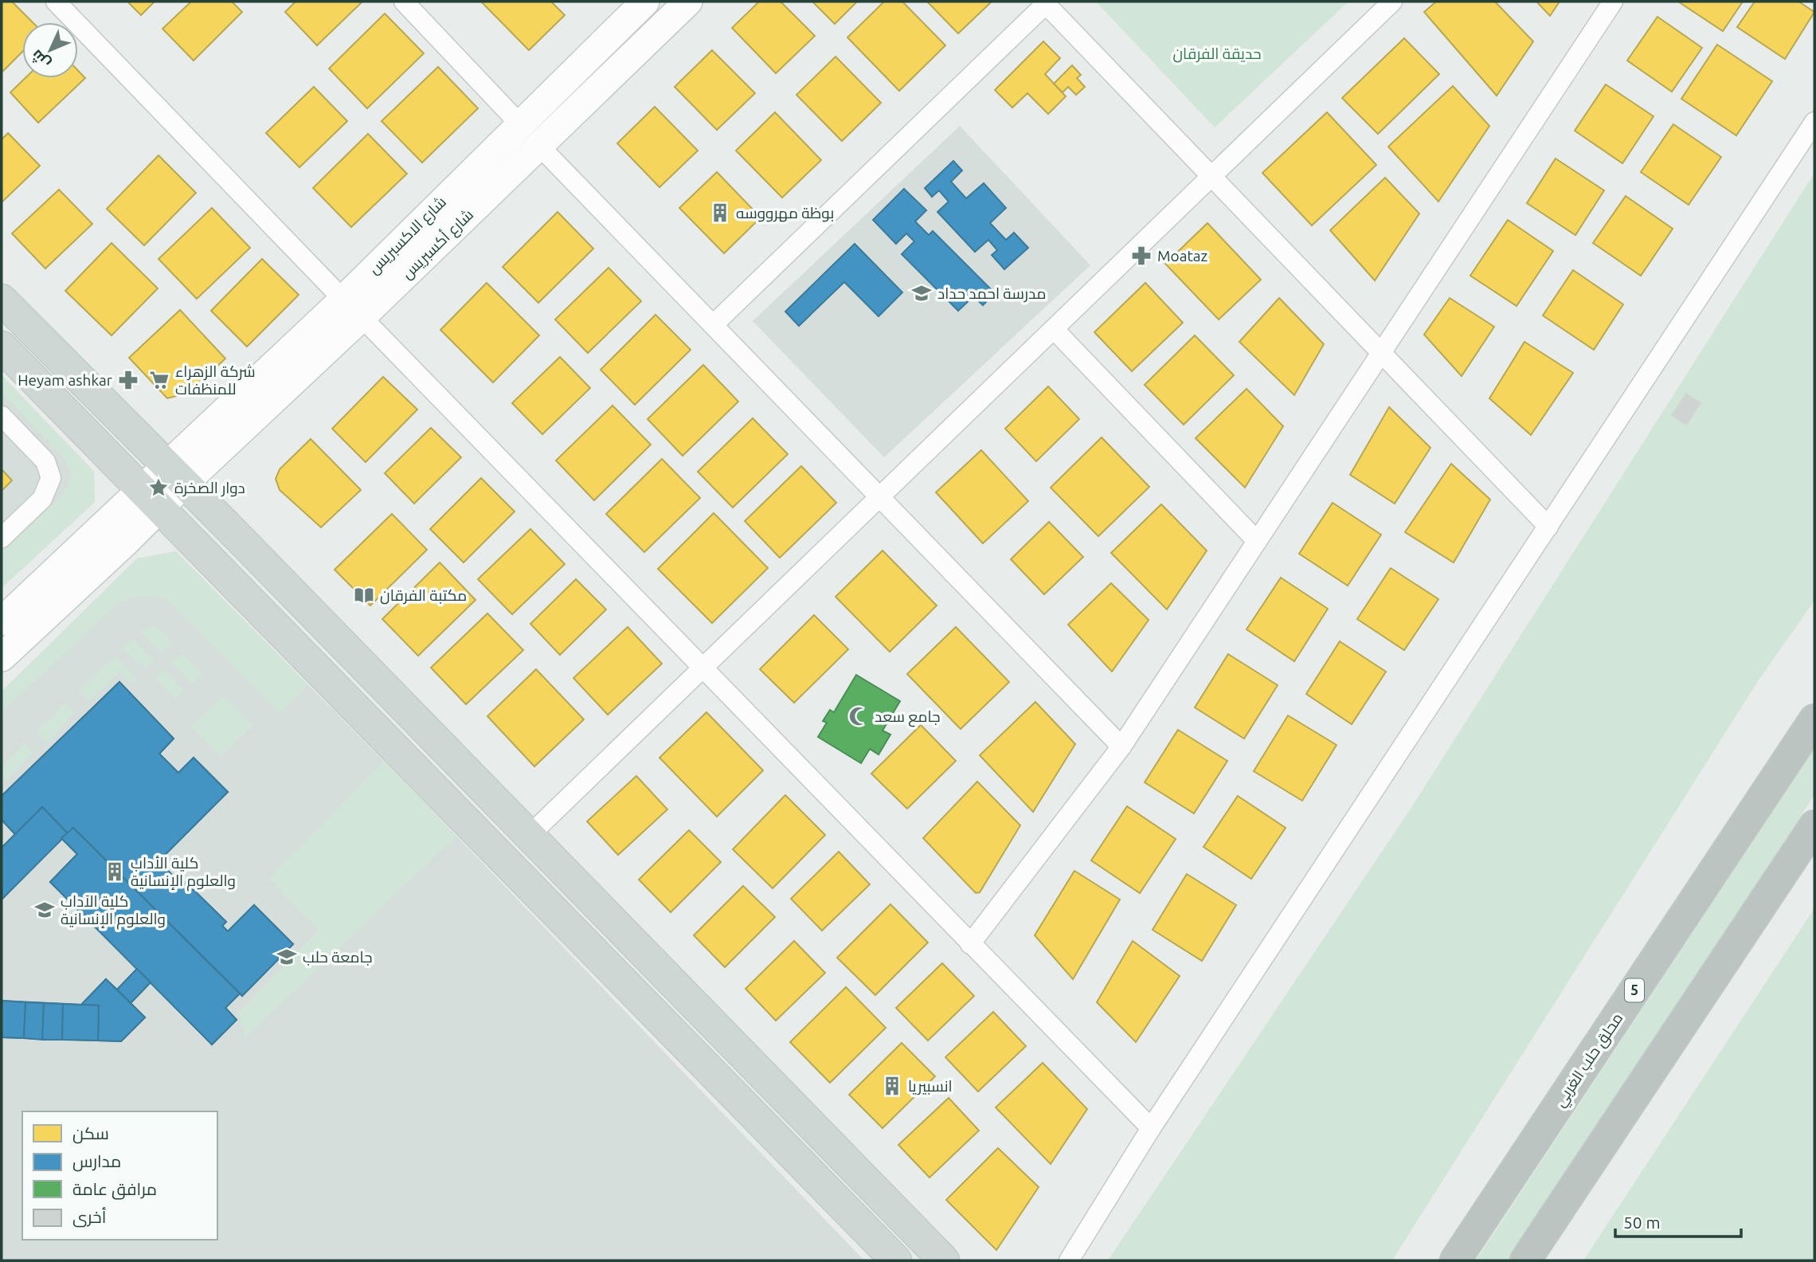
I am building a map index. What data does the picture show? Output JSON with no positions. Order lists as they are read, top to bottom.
{
  "streets": {
    "highway": ["5", "محلق حلب الغربي"],
    "street": ["شارع الاكسبريس", "شارع أكسبريس"]
  },
  "crossings": [
    ["شارع الاكسبريس", "شارع أكسبريس"]
  ],
  "parks": ["حديقة الفرقان"],
  "places": {
    "building": ["بوظة مهرووسه", "كلية الأداب والعلوم الإنسانية", "انسبيريا"],
    "pharmacy": ["Moataz", "Heyam ashkar"],
    "school or university": ["مدرسة احمد حداد", "كلية الآداب والعلوم الإنسانية", "جامعة حلب"],
    "supermarket": ["شركة الزهراء للمنظفات"],
    "place": ["دوار الصخرة"],
    "library": ["مكتبة الفرقان"],
    "mosque": ["جامع سعد"]
  },
  "legend": [
    "سكن",
    "مدارس",
    "مرافق عامة",
    "أخرى"
  ],
  "scale_bar": "50 m",
  "north": "bottom left"
}
